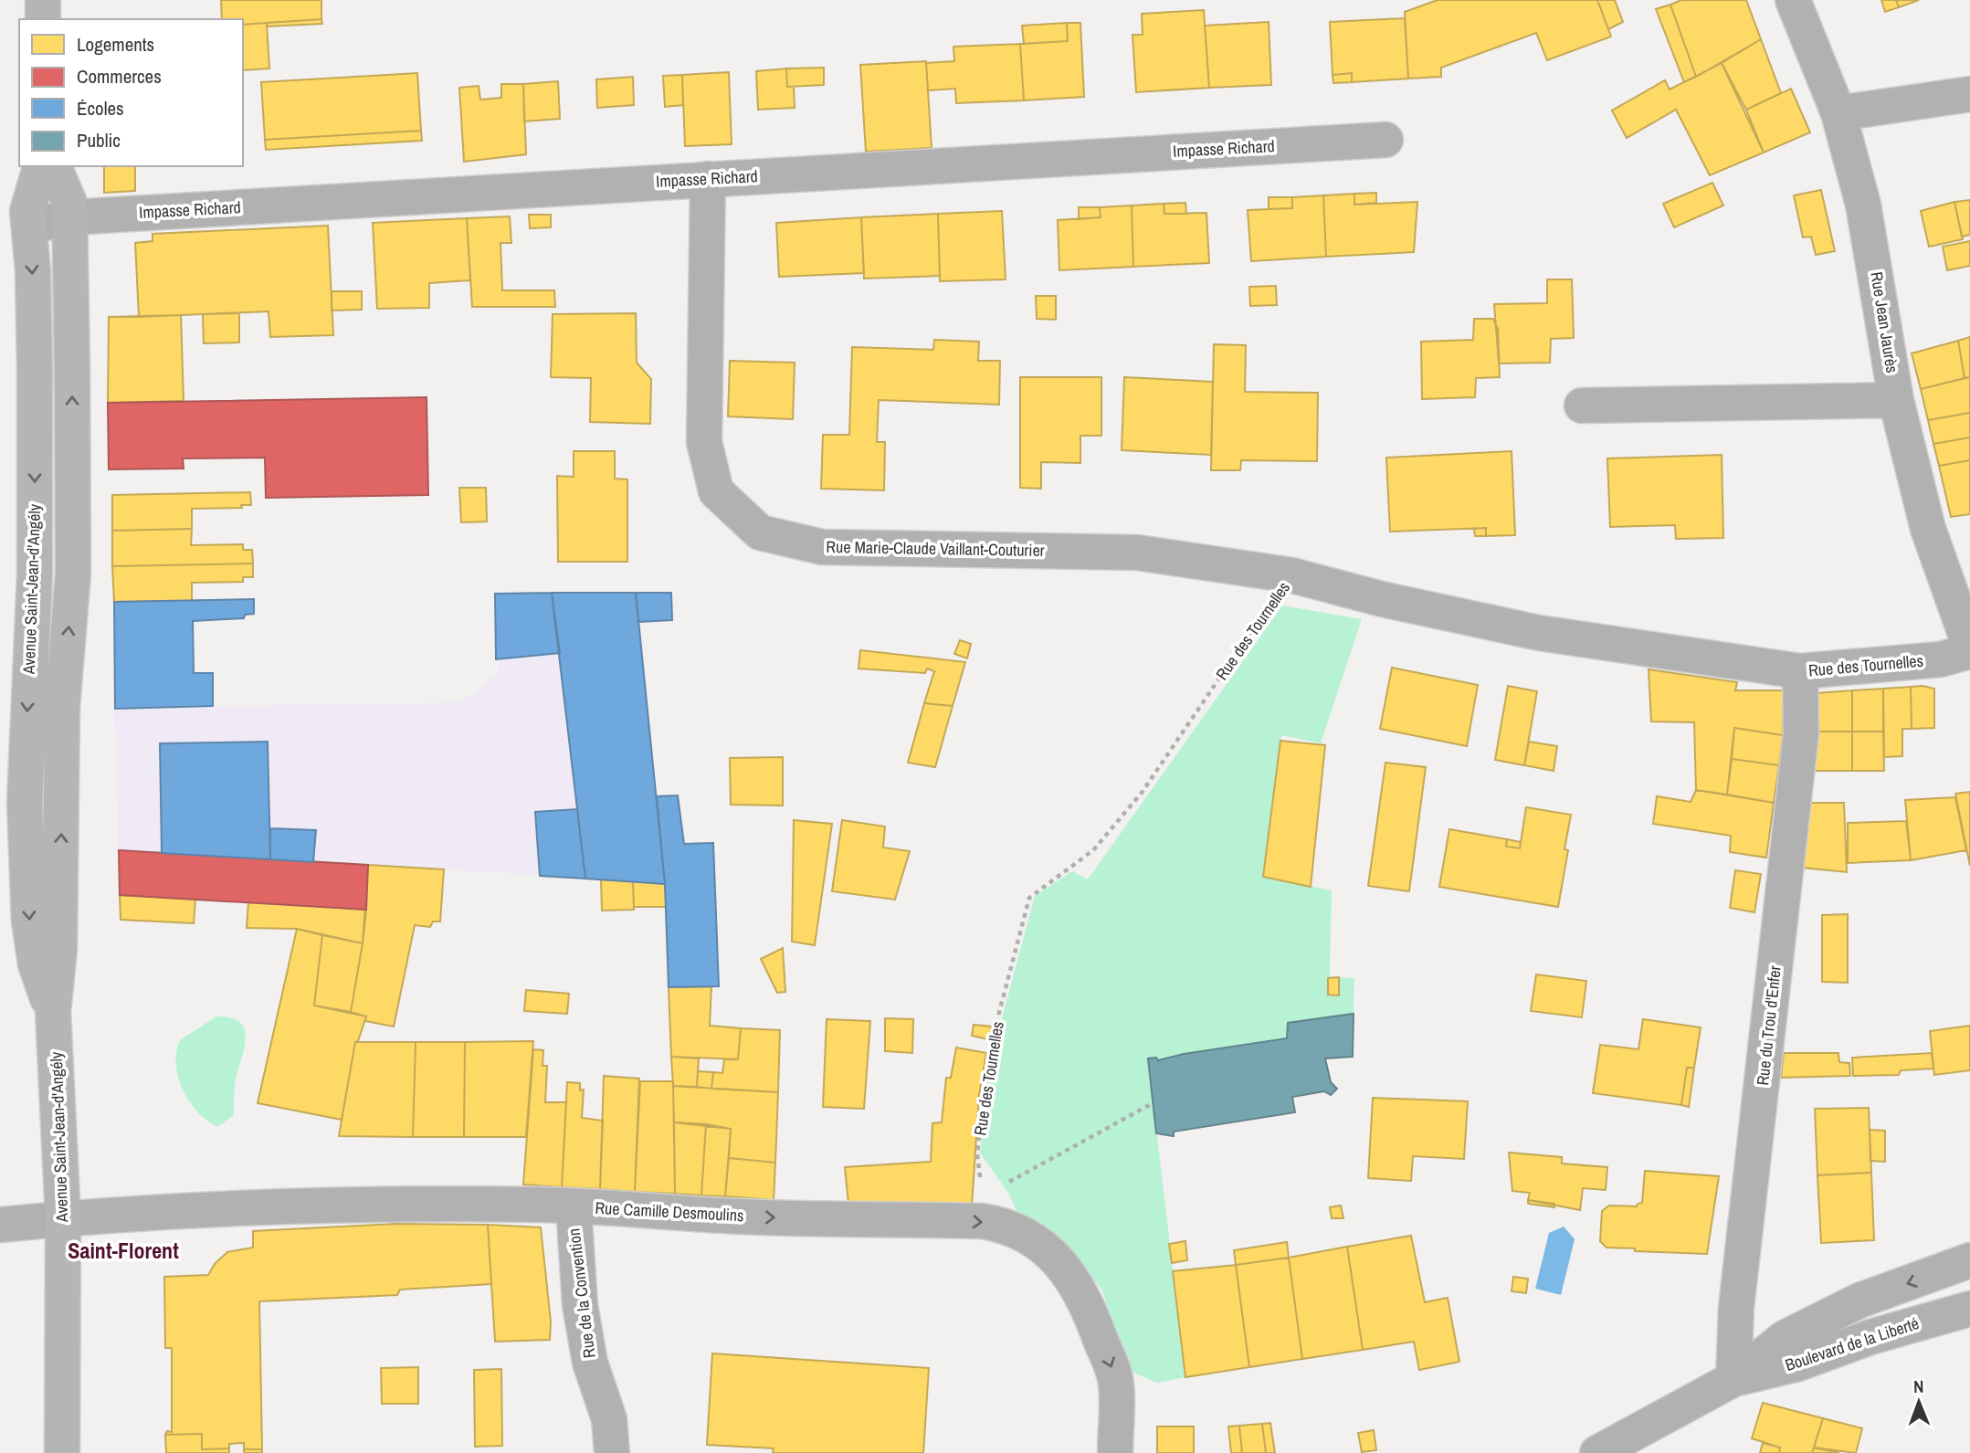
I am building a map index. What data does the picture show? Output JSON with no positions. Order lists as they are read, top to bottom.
{
  "streets": {
    "main road": ["Avenue Saint-Jean-d'Angély"],
    "street": [
      "Impasse Richard",
      "Rue Jean Jaurès",
      "Rue Marie-Claude Vaillant-Couturier",
      "Rue des Tournelles",
      "Rue du Trou d'Enfer",
      "Rue Camille Desmoulins",
      "Rue de la Convention",
      "Boulevard de la Liberté"
    ]
  },
  "crossings": [
    ["Impasse Richard", "Rue Marie-Claude Vaillant-Couturier"],
    ["Impasse Richard", "Avenue Saint-Jean-d'Angély"],
    ["Rue Marie-Claude Vaillant-Couturier", "Rue des Tournelles"],
    ["Avenue Saint-Jean-d'Angély", "Rue Camille Desmoulins"],
    ["Rue des Tournelles", "Rue du Trou d'Enfer"],
    ["Rue des Tournelles", "Rue Camille Desmoulins"],
    ["Rue du Trou d'Enfer", "Boulevard de la Liberté"],
    ["Rue Camille Desmoulins", "Rue de la Convention"]
  ],
  "one_way": ["Rue Camille Desmoulins"],
  "districts": ["Saint-Florent"],
  "legend": [
    "Logements",
    "Commerces",
    "Écoles",
    "Public"
  ],
  "north": "top"
}
